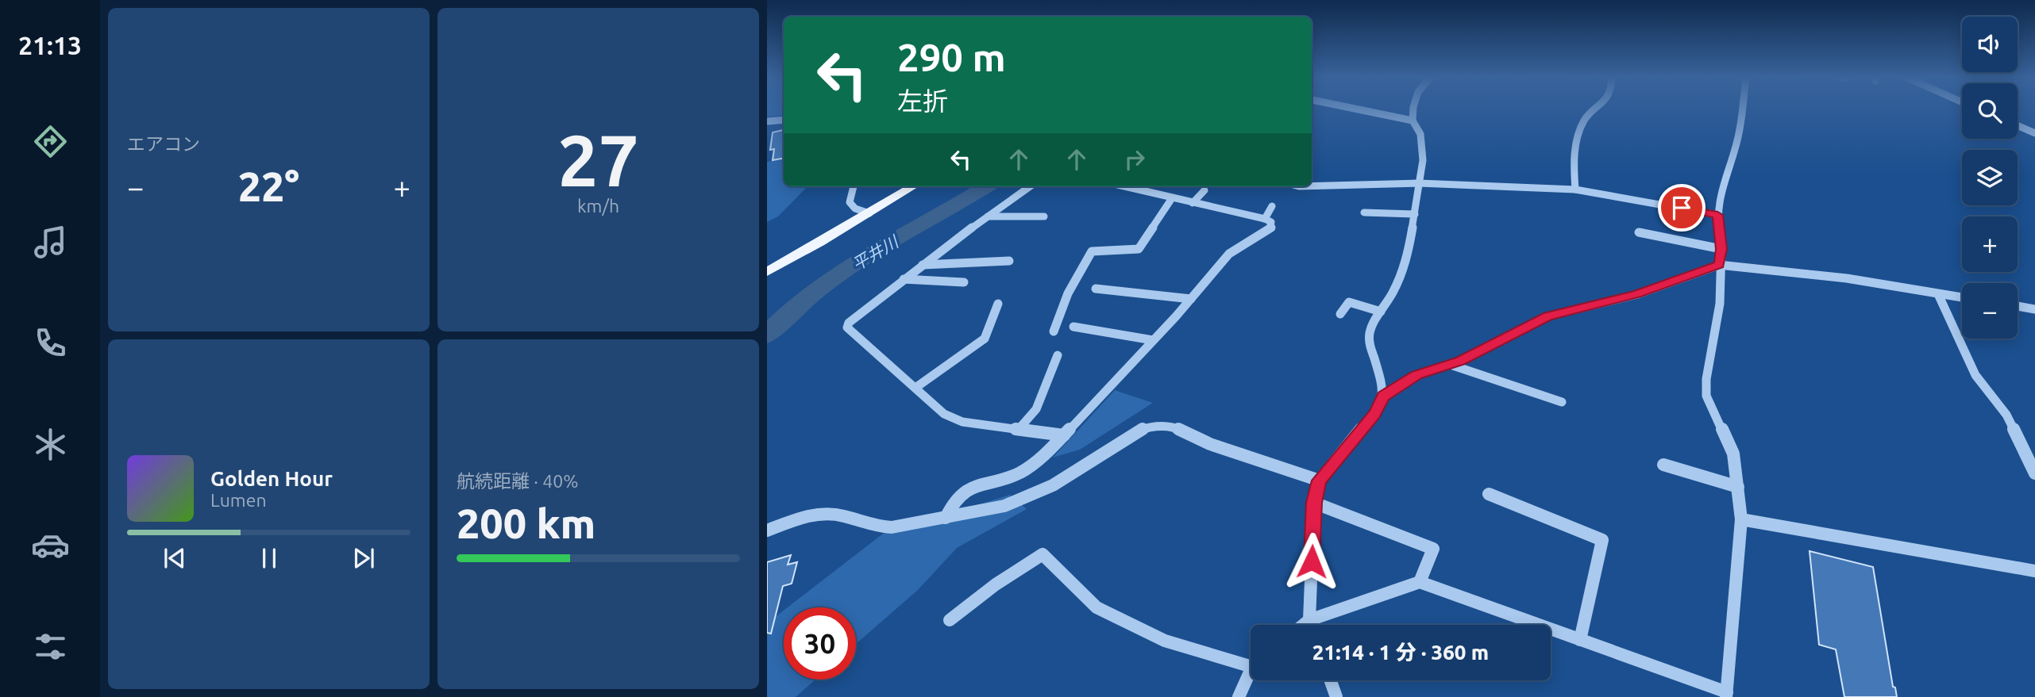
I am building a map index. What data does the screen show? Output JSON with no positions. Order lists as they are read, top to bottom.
{
  "water": ["平井川"],
  "page": {
    "tabs": "21:13",
    "tile": [
      "エアコン",
      ["27", "km/h"],
      ["航続距離 · 40%", "200 km"]
    ],
    "map_buttons": ["+", "−"],
    "turn": ["290 m", "左折"],
    "heat": ["−", "22°", "+"],
    "song": ["Golden Hour", "Lumen"],
    "limit": "30",
    "trip": "21:14 · 1 分 · 360 m"
  }
}
